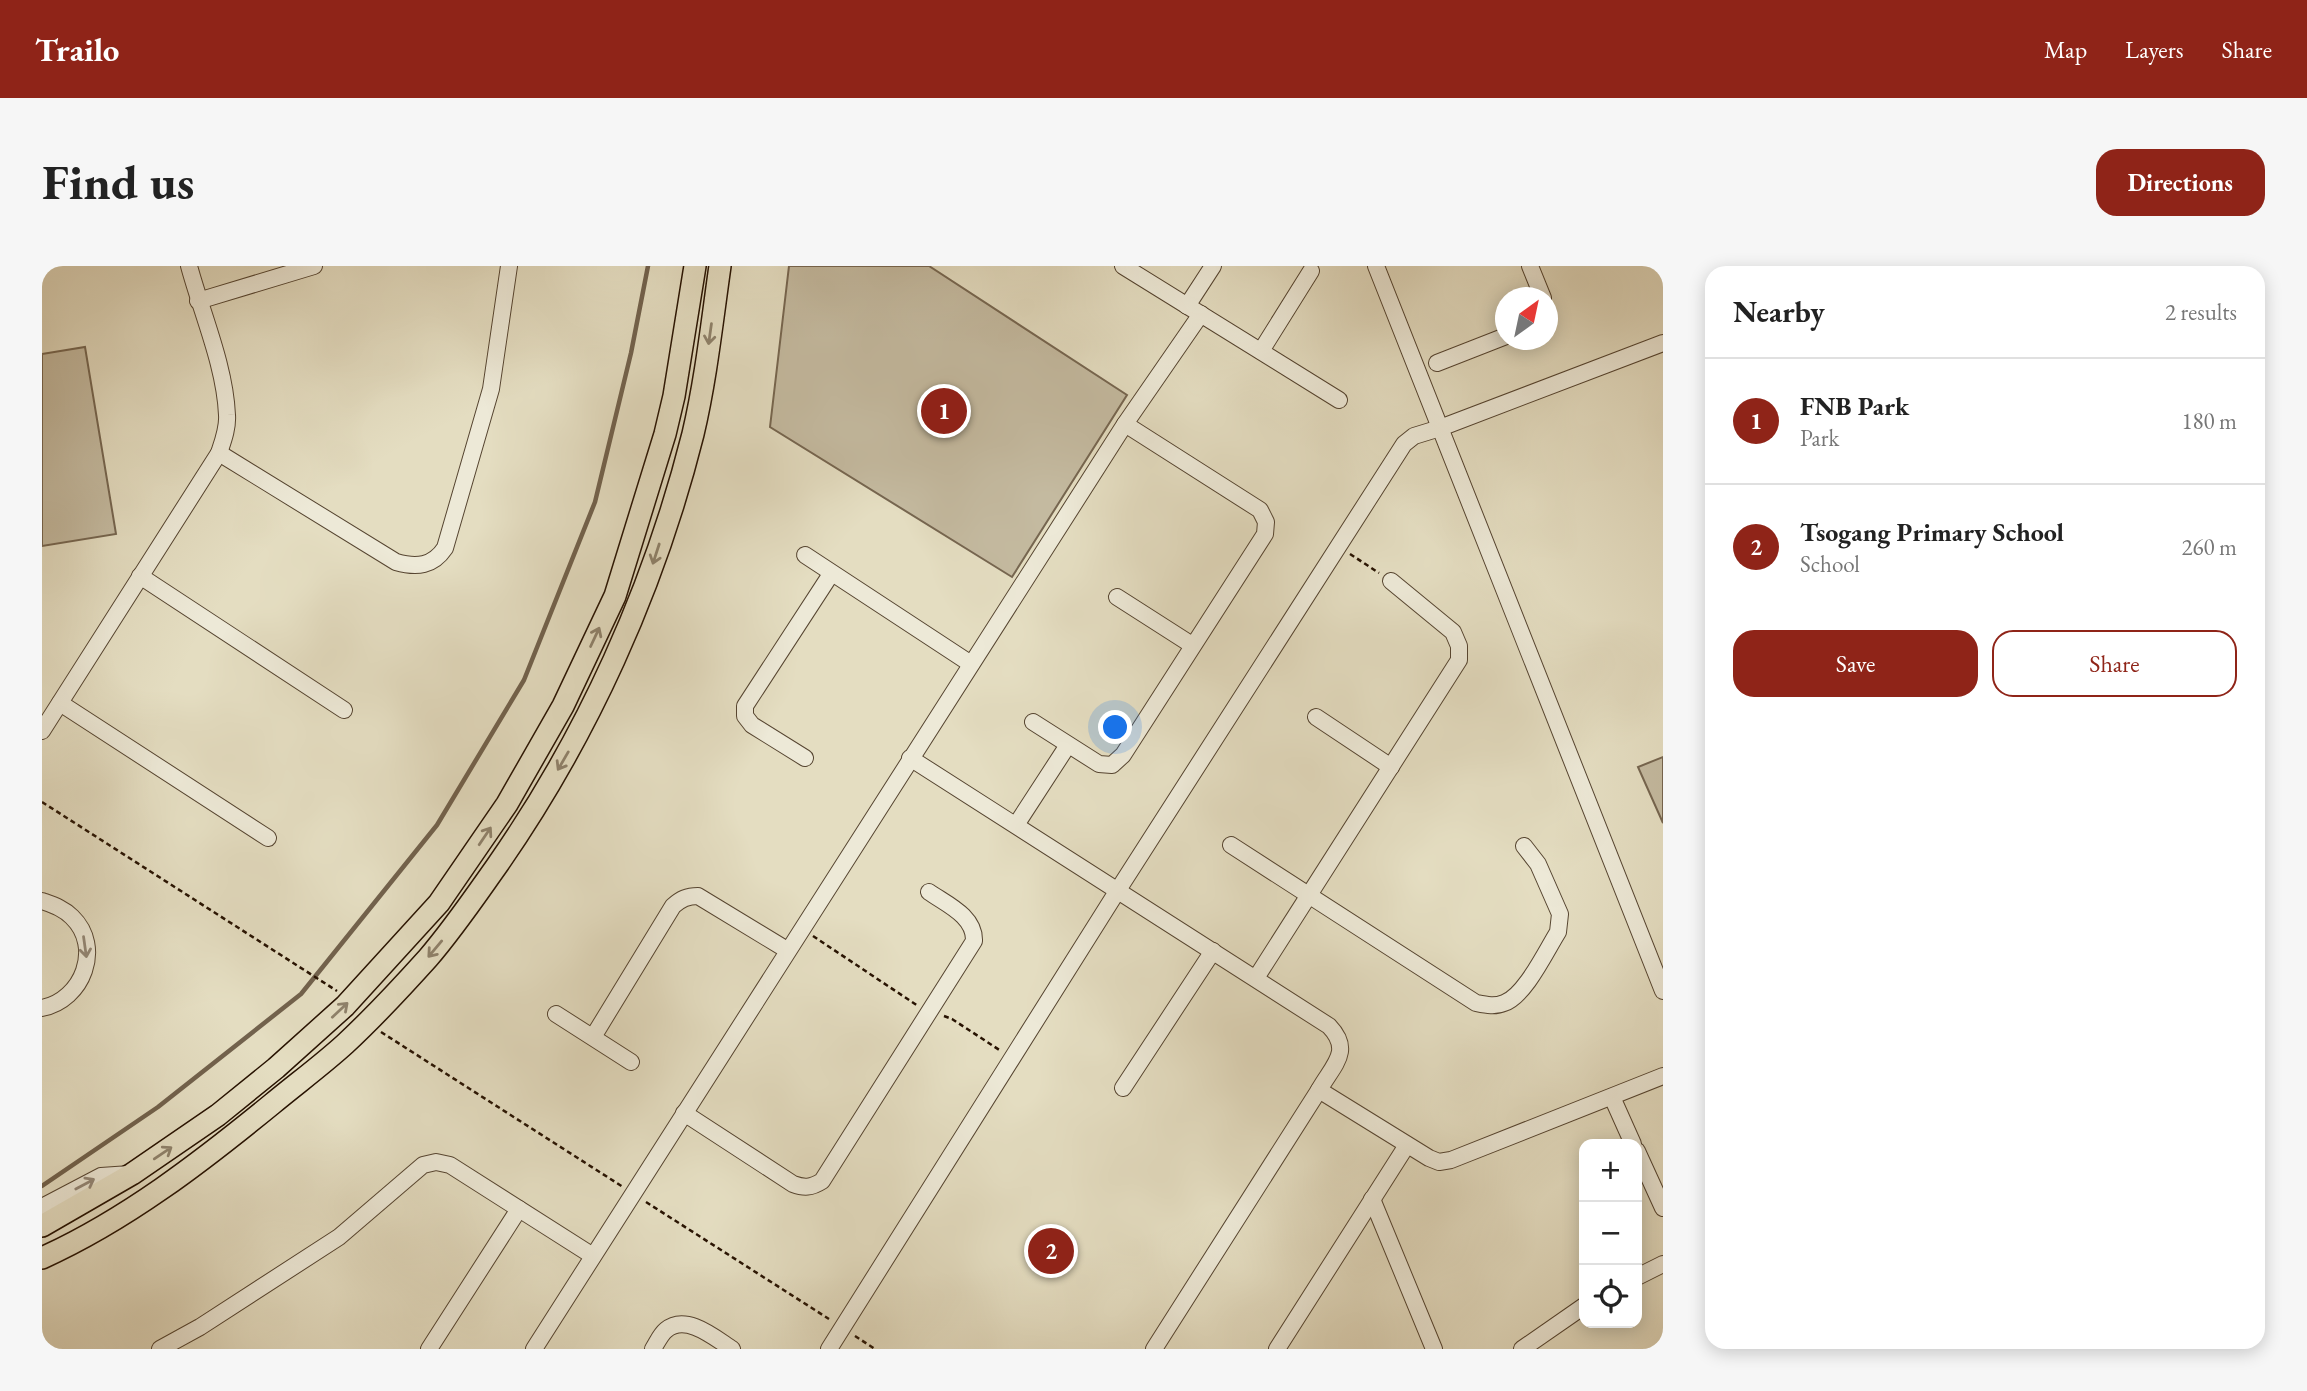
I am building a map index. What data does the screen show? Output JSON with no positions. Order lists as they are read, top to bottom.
{
  "north": "top right",
  "page": {
    "header": "Trailo",
    "nav": ["Map", "Layers", "Share"],
    "buttons": [
      "Directions",
      ["Save", "Share"]
    ],
    "title": "Find us",
    "heading": ["Nearby", "2 results"],
    "list": [
      {
        "mark": "1",
        "name": "FNB Park",
        "note": "Park",
        "value": "180 m"
      },
      {
        "mark": "2",
        "name": "Tsogang Primary School",
        "note": "School",
        "value": "260 m"
      }
    ],
    "pins": ["1", "2"],
    "map_buttons": ["+", "−"]
  }
}
